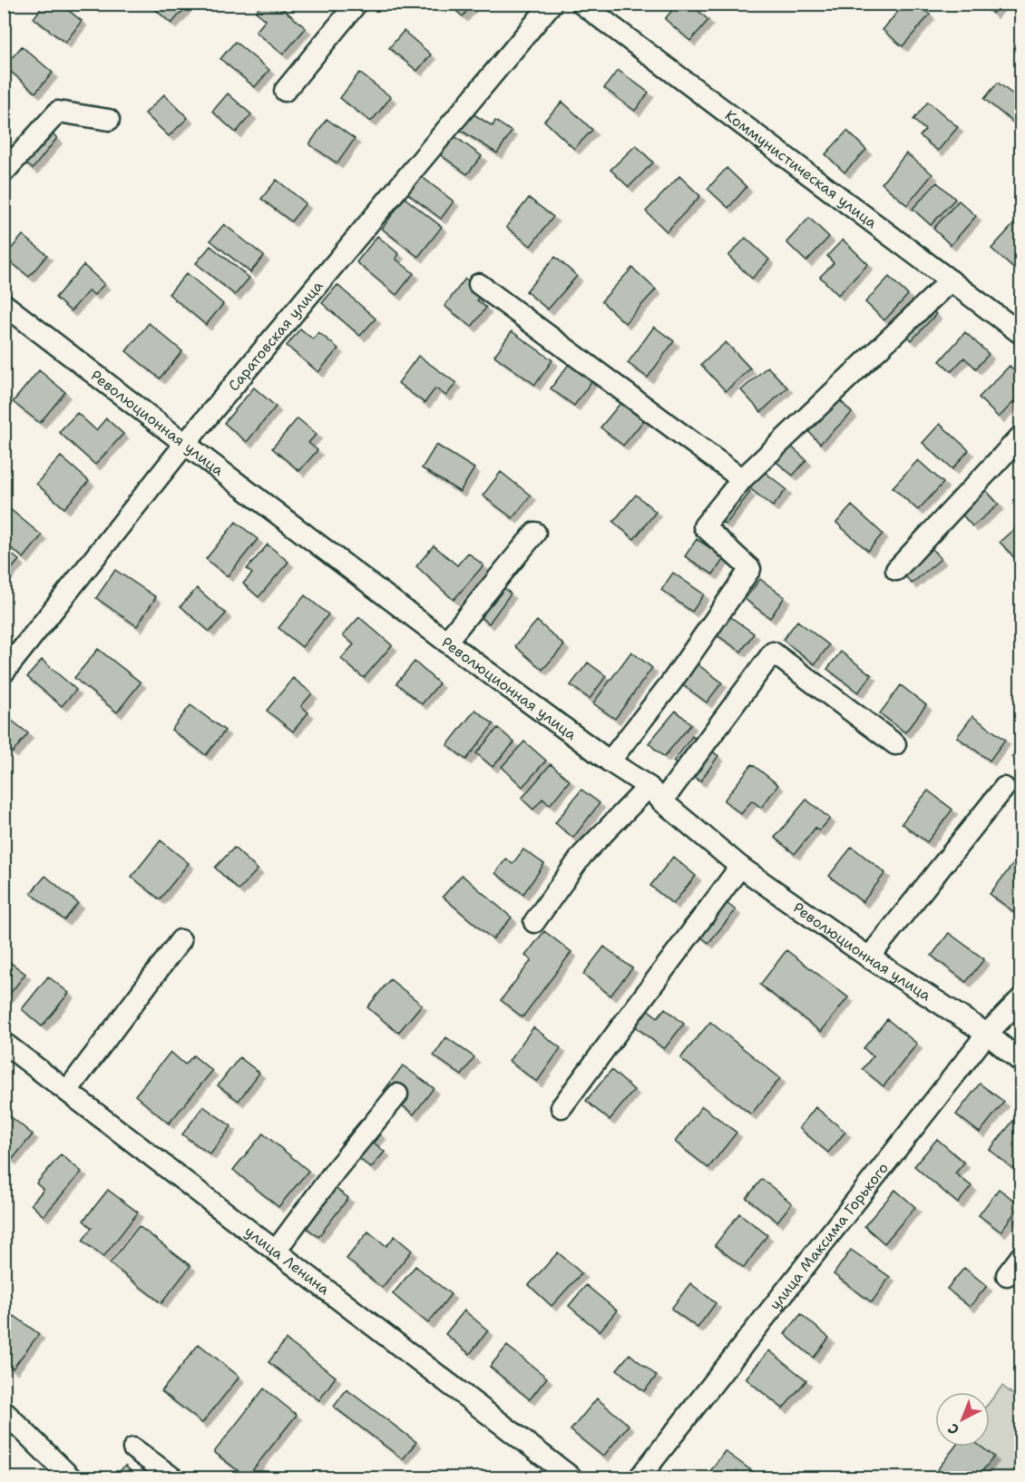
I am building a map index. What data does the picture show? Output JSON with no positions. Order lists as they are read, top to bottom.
{
  "streets": {
    "street": [
      "Коммунистическая улица",
      "Саратовская улица",
      "Революционная улица",
      "улица Максима Горького",
      "улица Ленина"
    ]
  },
  "crossings": [
    ["Саратовская улица", "Революционная улица"],
    ["Революционная улица", "улица Максима Горького"]
  ],
  "north": "bottom left"
}
